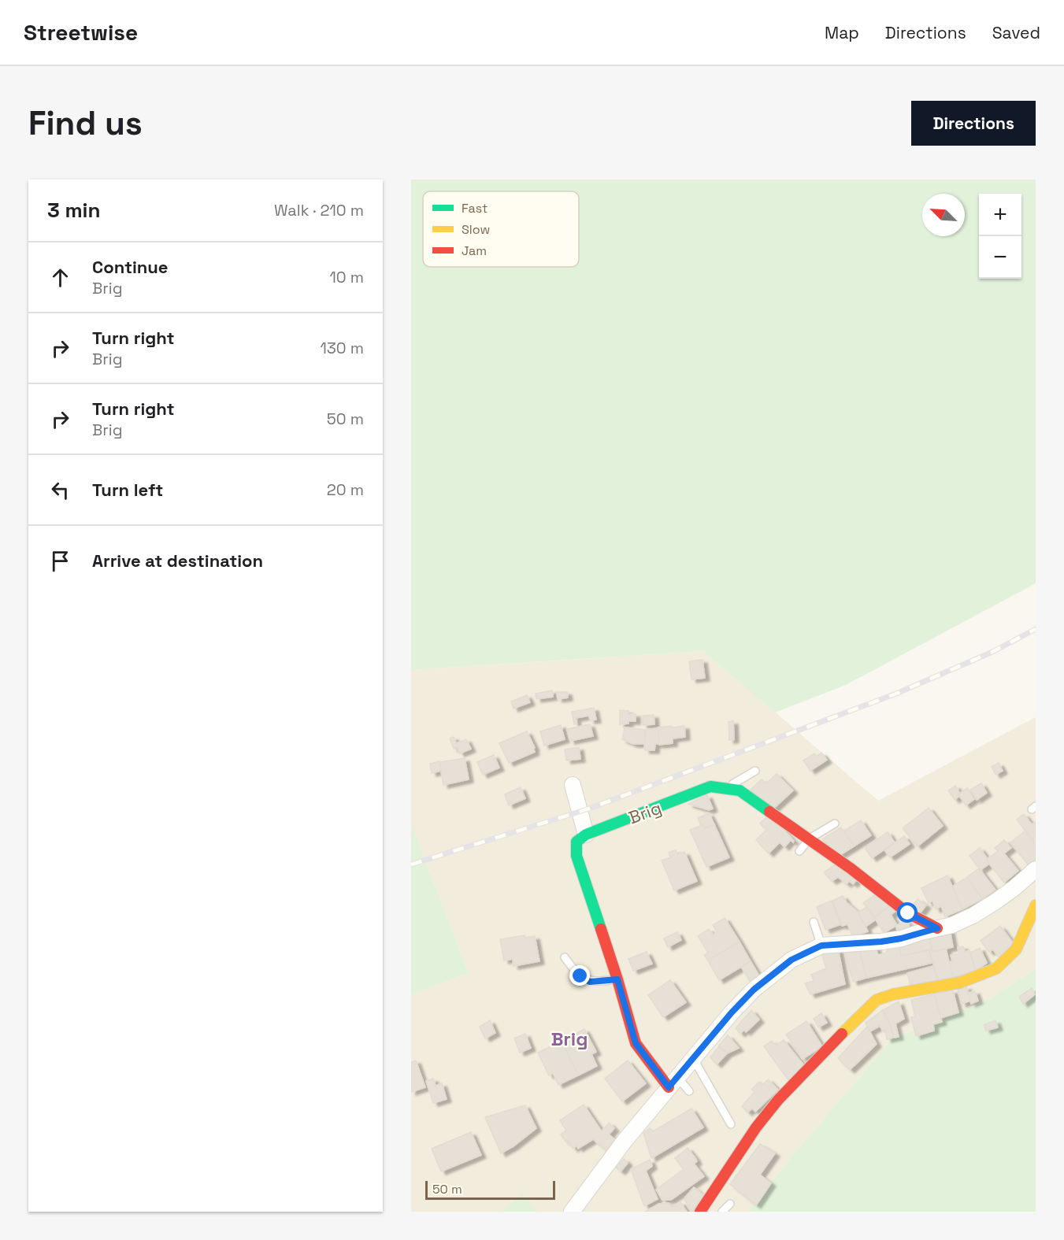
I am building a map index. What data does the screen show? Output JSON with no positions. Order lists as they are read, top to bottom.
{
  "streets": {
    "street": ["Brig"]
  },
  "districts": ["Brig"],
  "legend": ["Fast", "Slow", "Jam"],
  "scale_bar": "50 m",
  "north": "top left",
  "page": {
    "header": "Streetwise",
    "nav": ["Map", "Directions", "Saved"],
    "buttons": "Directions",
    "title": "Find us",
    "heading": ["3 min", "Walk · 210 m"],
    "map_buttons": ["+", "−"],
    "list": [
      ["Continue", "Brig", "10 m"],
      ["Turn right", "Brig", "130 m"],
      ["Turn right", "Brig", "50 m"],
      ["Turn left", "20 m"],
      "Arrive at destination"
    ],
    "scale": "50 m"
  }
}
